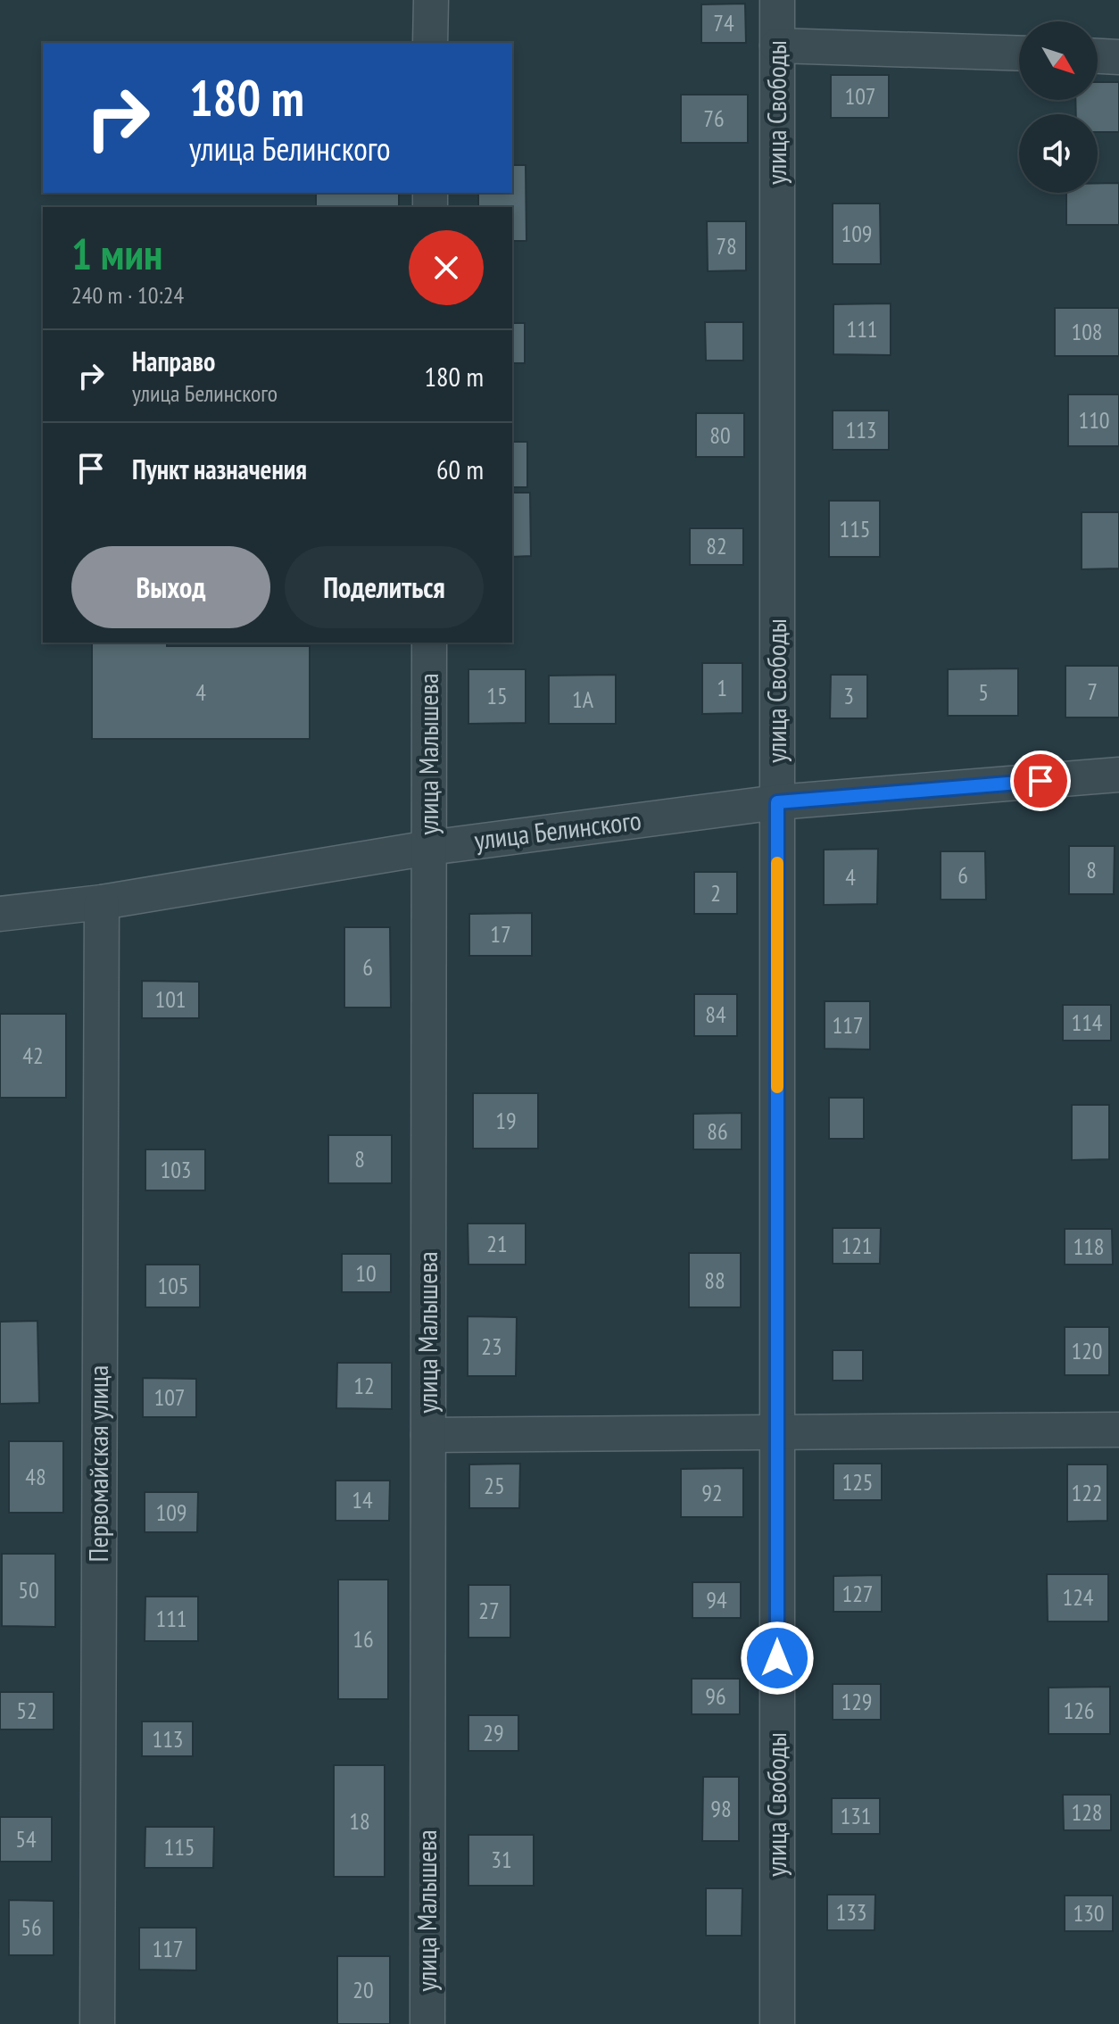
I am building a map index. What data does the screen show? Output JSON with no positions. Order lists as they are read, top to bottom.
{
  "streets": {
    "street": [
      "улица Свободы",
      "улица Малышева",
      "улица Белинского",
      "Первомайская улица"
    ]
  },
  "crossings": [
    ["улица Свободы", "улица Белинского"],
    ["улица Малышева", "улица Белинского"],
    ["улица Белинского", "Первомайская улица"]
  ],
  "house_numbers": [
    "74",
    "107",
    "76",
    "109",
    "78",
    "111",
    "108",
    "110",
    "113",
    "80",
    "115",
    "82",
    "1",
    "7",
    "4",
    "5",
    "15",
    "3",
    "1А",
    "8",
    "6",
    "4",
    "2",
    "17",
    "6",
    "101",
    "84",
    "114",
    "117",
    "42",
    "19",
    "86",
    "8",
    "103",
    "21",
    "121",
    "118",
    "10",
    "88",
    "105",
    "23",
    "120",
    "12",
    "107",
    "48",
    "125",
    "25",
    "92",
    "122",
    "14",
    "109",
    "50",
    "127",
    "124",
    "94",
    "27",
    "111",
    "16",
    "96",
    "129",
    "52",
    "126",
    "29",
    "113",
    "98",
    "128",
    "131",
    "18",
    "54",
    "115",
    "31",
    "133",
    "130",
    "56",
    "117",
    "20"
  ],
  "north": "bottom right",
  "page": {
    "turn": ["180 m", "улица Белинского"],
    "heading": ["1 мин", "240 m · 10:24"],
    "list": [
      {
        "name": "Направо",
        "note": "улица Белинского",
        "value": "180 m"
      },
      {
        "name": "Пункт назначения",
        "value": "60 m"
      }
    ],
    "buttons": ["Выход", "Поделиться"]
  }
}
